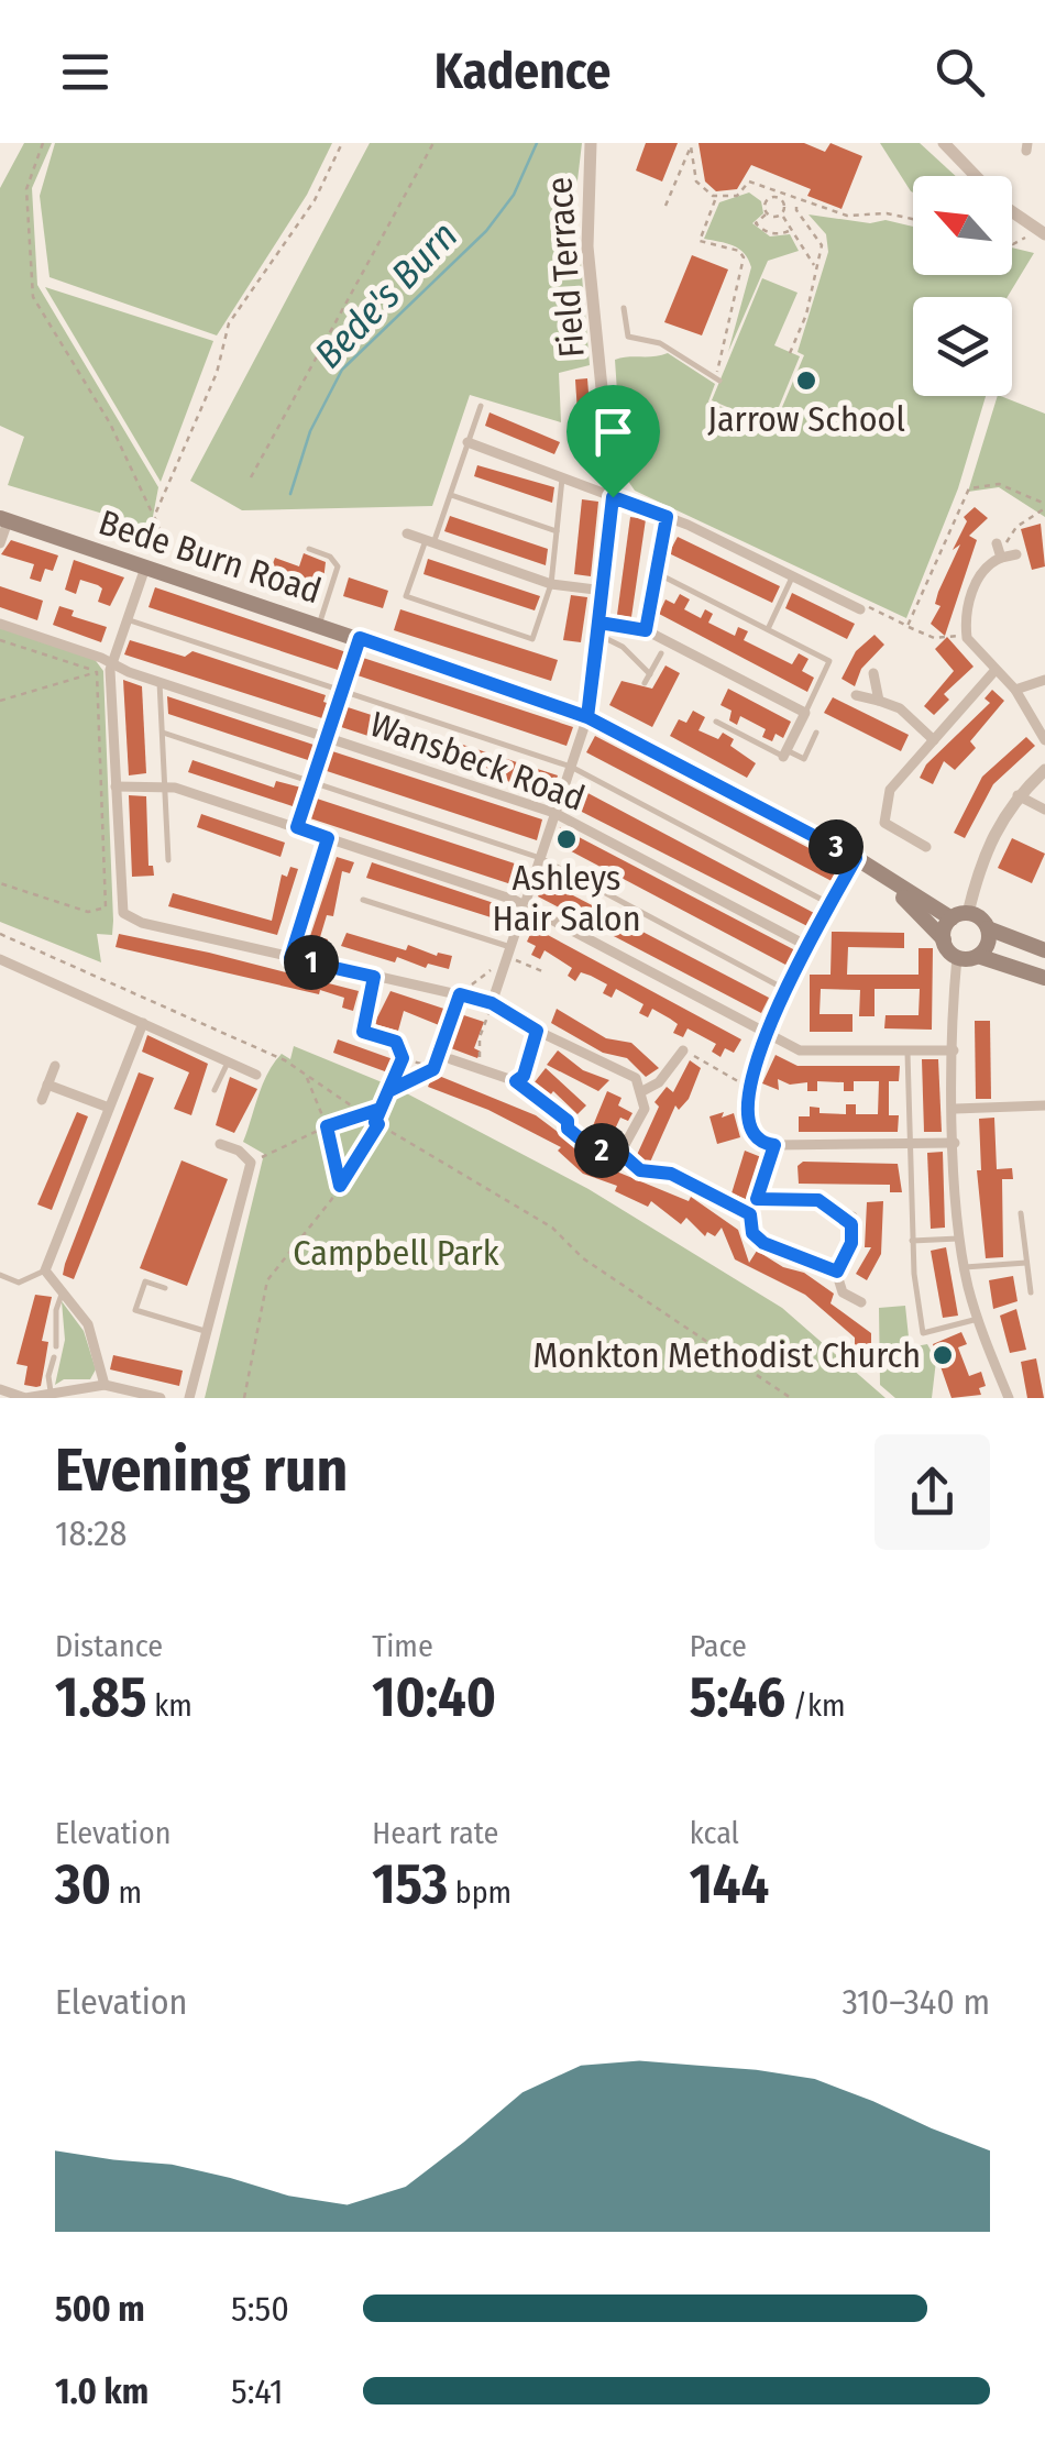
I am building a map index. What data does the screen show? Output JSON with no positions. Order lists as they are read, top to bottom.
{
  "streets": {
    "main road": ["Bede Burn Road"],
    "street": ["Field Terrace", "Wansbeck Road"]
  },
  "crossings": [
    ["Field Terrace", "Bede Burn Road"]
  ],
  "water": ["Bede's Burn"],
  "parks": ["Campbell Park"],
  "places": ["Jarrow School", "Ashleys Hair Salon", "Monkton Methodist Church"],
  "north": "top left",
  "page": {
    "header": "Kadence",
    "pins": ["3", "1", "2"],
    "heading": ["Evening run", "18:28"],
    "stats": [
      ["Distance", "1.85 km"],
      ["Time", "10:40"],
      ["Pace", "5:46 /km"],
      ["Elevation", "30 m"],
      ["Heart rate", "153 bpm"],
      ["kcal", "144"]
    ],
    "chart": ["Elevation", "310–340 m"],
    "list": [
      {
        "name": "500 m",
        "note": "5:50"
      },
      {
        "name": "1.0 km",
        "note": "5:41"
      }
    ]
  }
}
